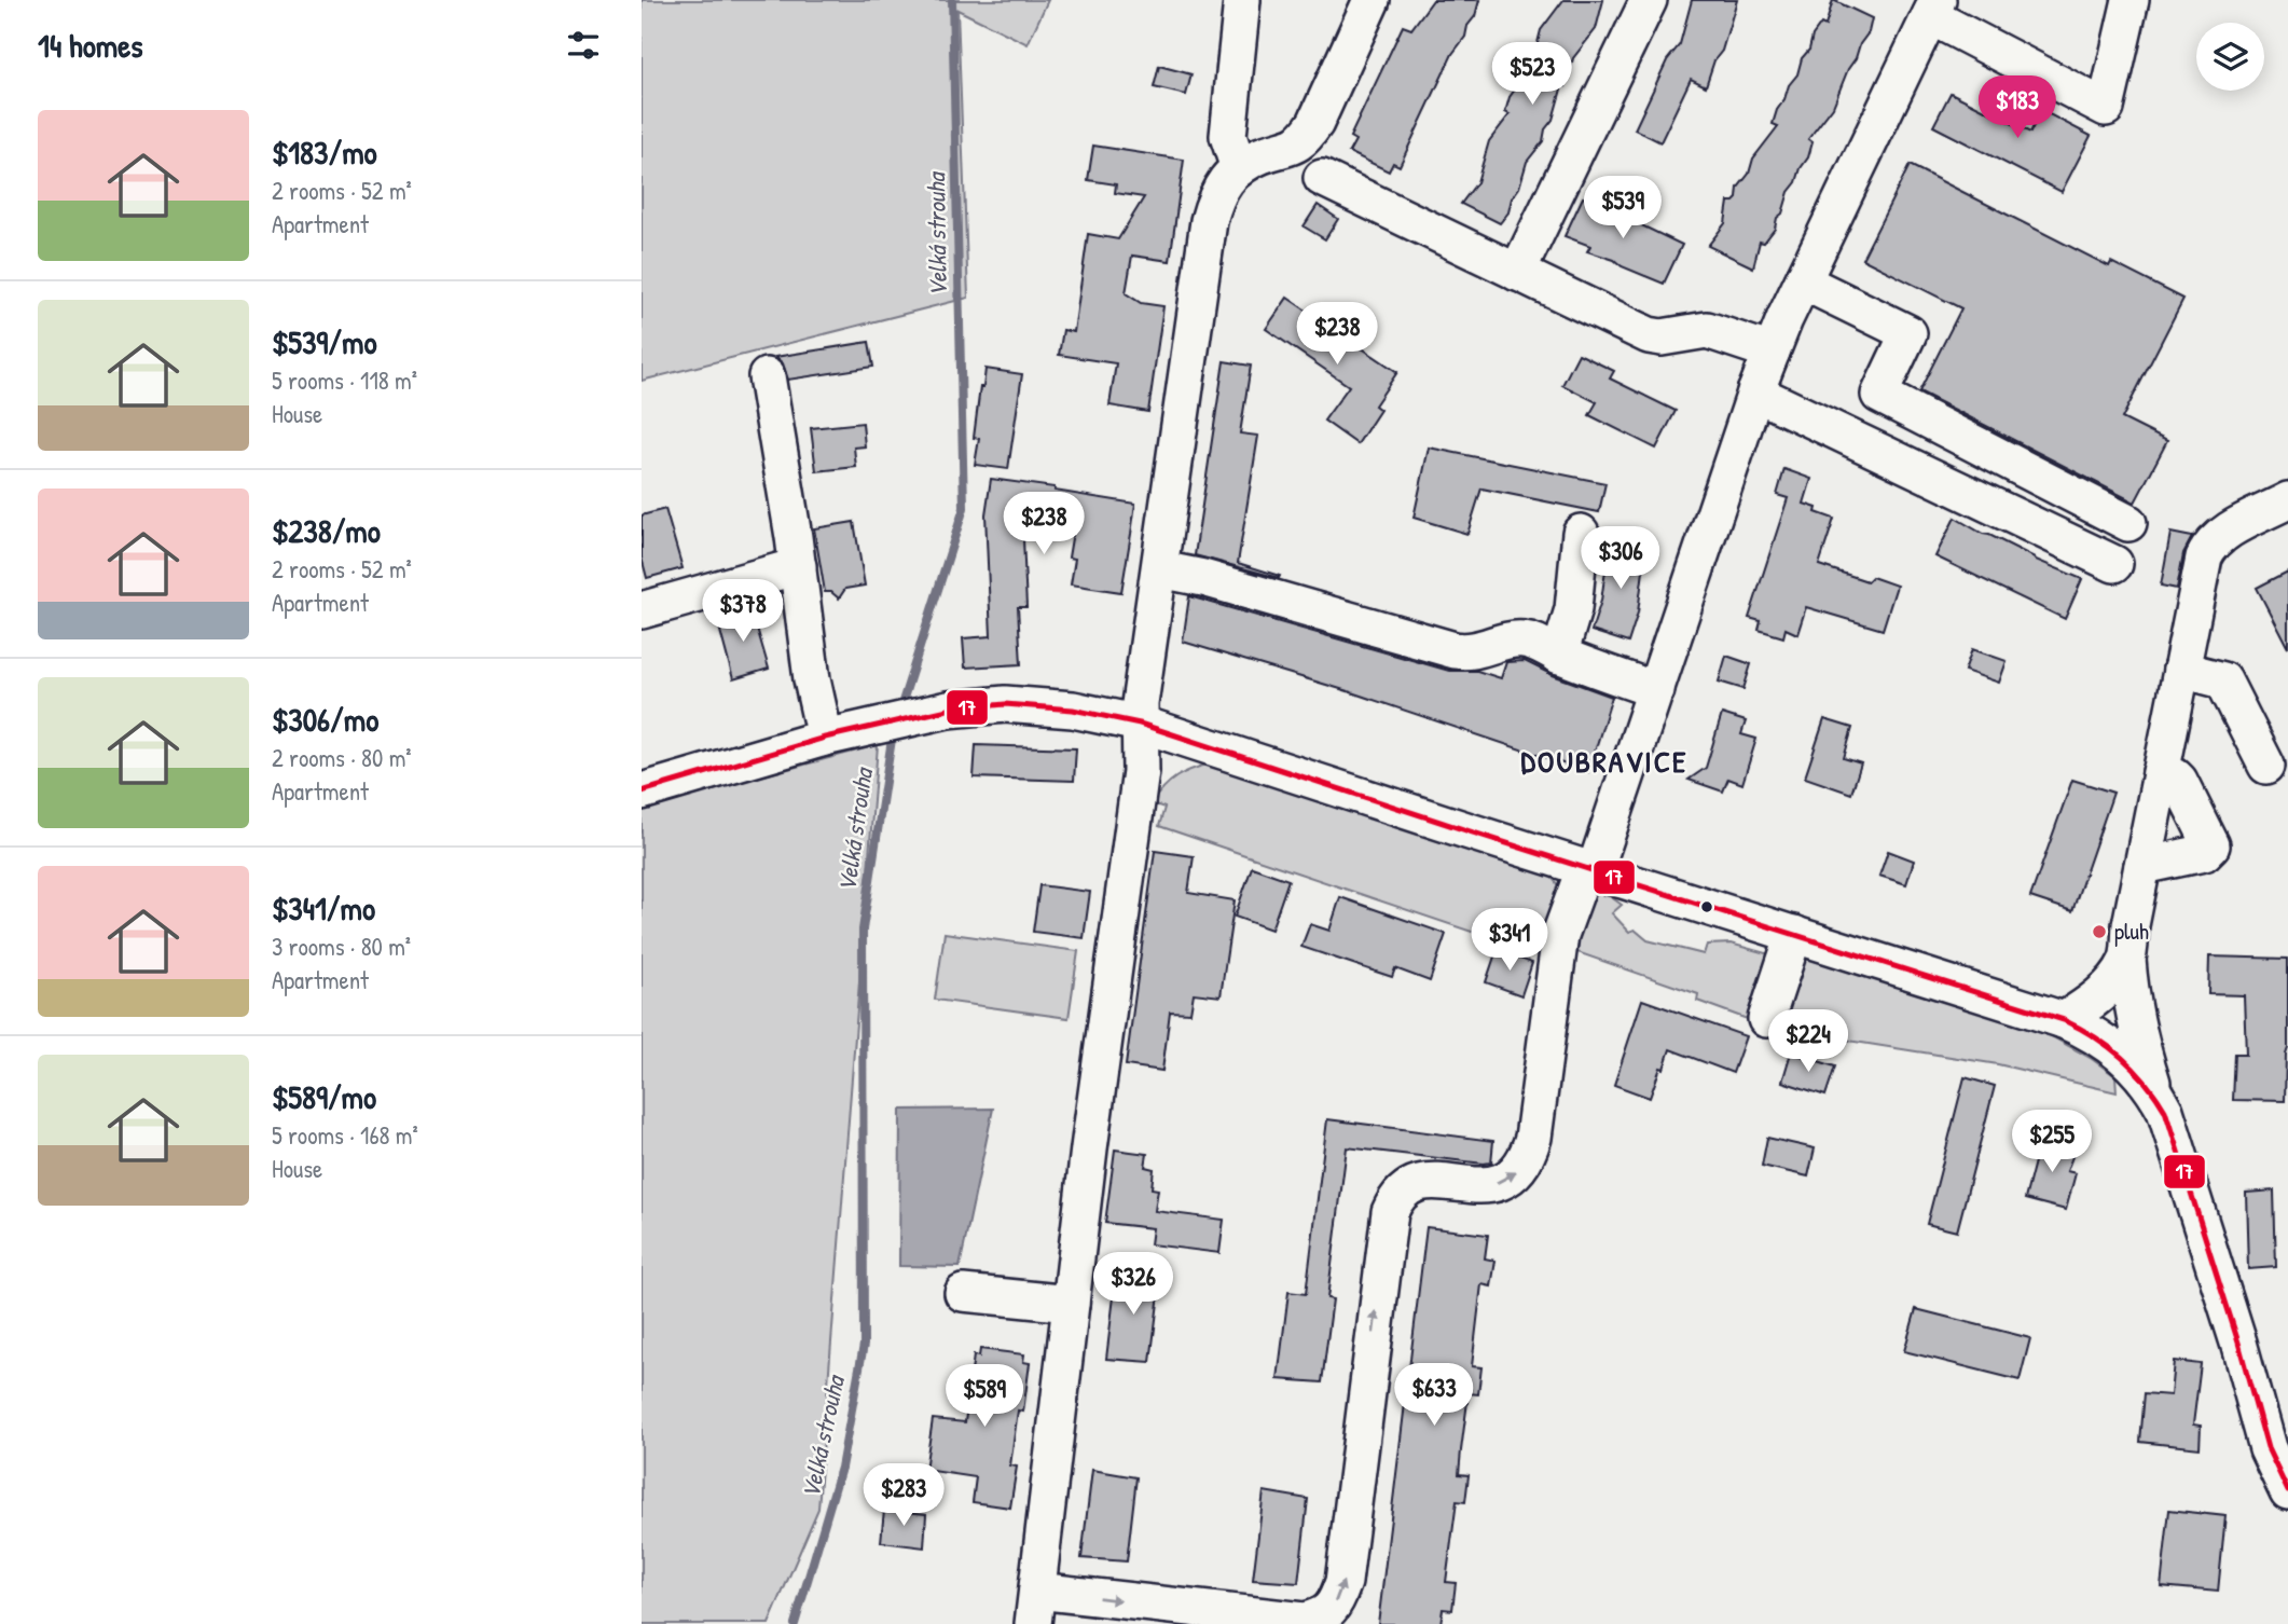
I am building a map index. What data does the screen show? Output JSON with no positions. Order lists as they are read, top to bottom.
{
  "districts": ["DOUBRAVICE"],
  "water": ["Velká strouha"],
  "places": ["pluh"],
  "lines": ["transit line 17"],
  "page": {
    "heading": "14 homes",
    "price": [
      "$523",
      "$183",
      "$539",
      "$238",
      "$238",
      "$306",
      "$378",
      "$341",
      "$224",
      "$255",
      "$326",
      "$633",
      "$589",
      "$283"
    ],
    "list": [
      {
        "name": "$183/mo",
        "note": "2 rooms · 52 m² · Apartment"
      },
      {
        "name": "$539/mo",
        "note": "5 rooms · 118 m² · House"
      },
      {
        "name": "$238/mo",
        "note": "2 rooms · 52 m² · Apartment"
      },
      {
        "name": "$306/mo",
        "note": "2 rooms · 80 m² · Apartment"
      },
      {
        "name": "$341/mo",
        "note": "3 rooms · 80 m² · Apartment"
      },
      {
        "name": "$589/mo",
        "note": "5 rooms · 168 m² · House"
      }
    ]
  }
}
